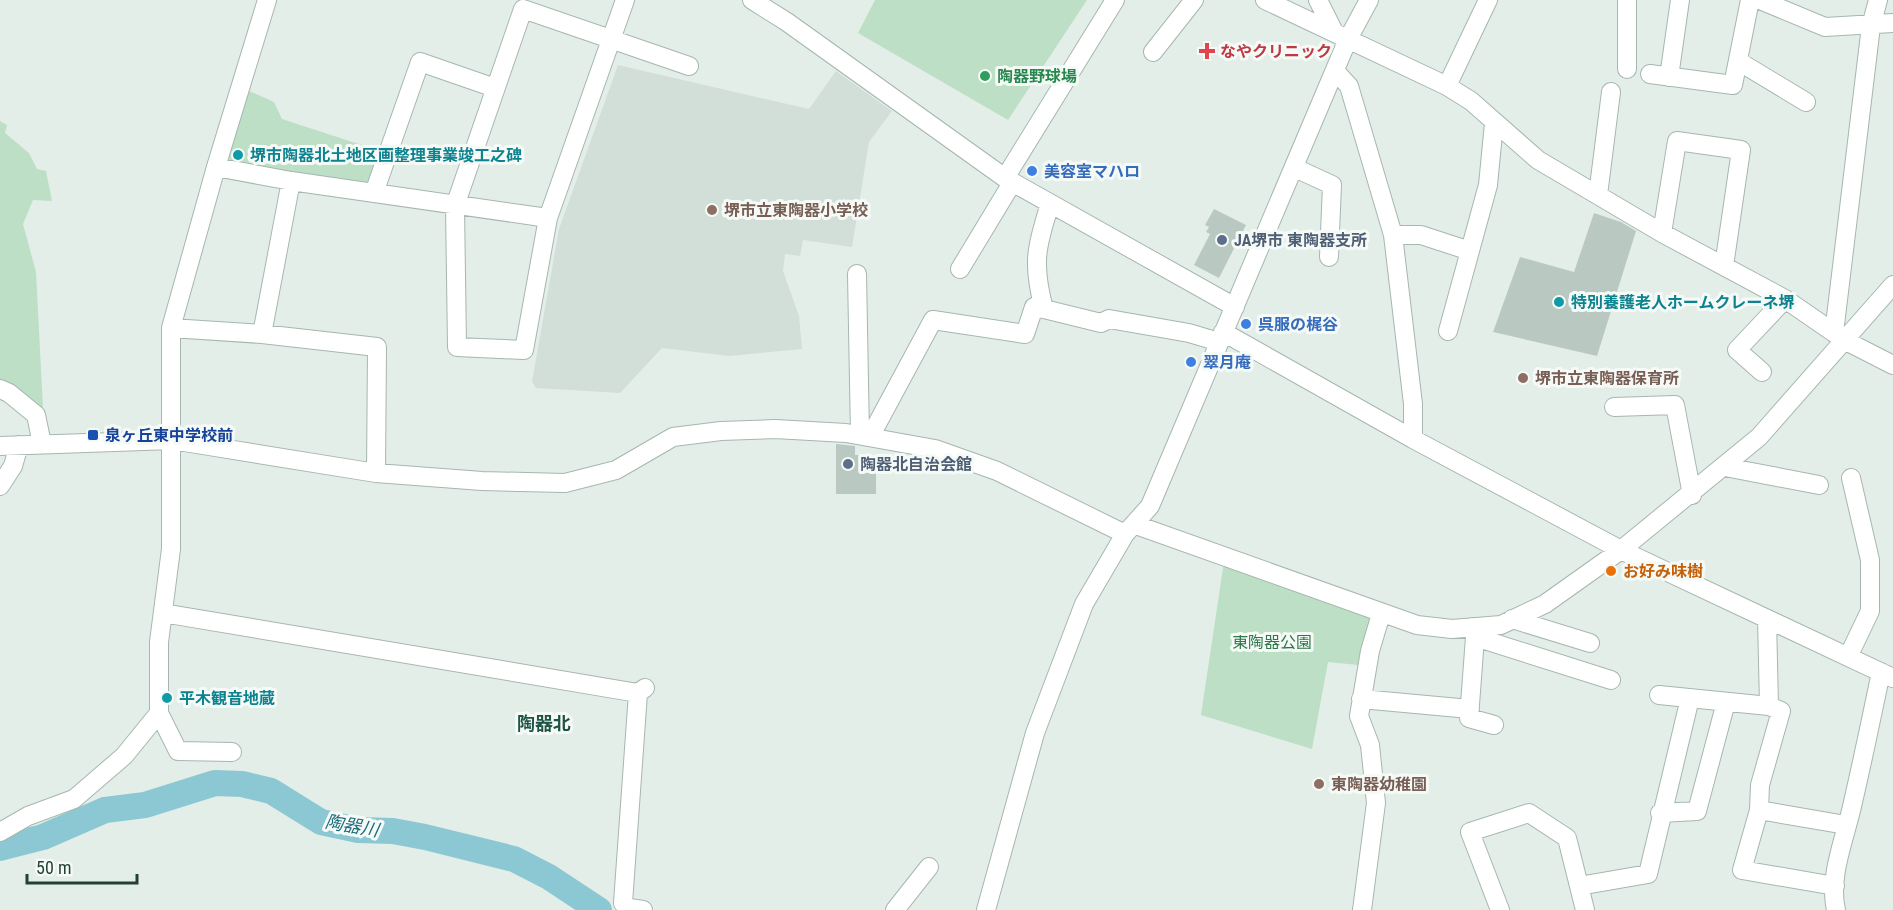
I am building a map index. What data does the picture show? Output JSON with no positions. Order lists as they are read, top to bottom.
{
  "districts": ["陶器北"],
  "water": ["陶器川"],
  "parks": ["東陶器公園"],
  "places": {
    "health": ["なやクリニック"],
    "other": [
      "陶器野球場",
      "堺市陶器北土地区画整理事業竣工之碑",
      "美容室マハロ",
      "堺市立東陶器小学校",
      "JA堺市 東陶器支所",
      "特別養護老人ホームクレーネ堺",
      "呉服の梶谷",
      "翠月庵",
      "堺市立東陶器保育所",
      "陶器北自治会館",
      "お好み味樹",
      "平木観音地蔵",
      "東陶器幼稚園"
    ],
    "transit": ["泉ヶ丘東中学校前"]
  },
  "scale_bar": "50 m"
}
